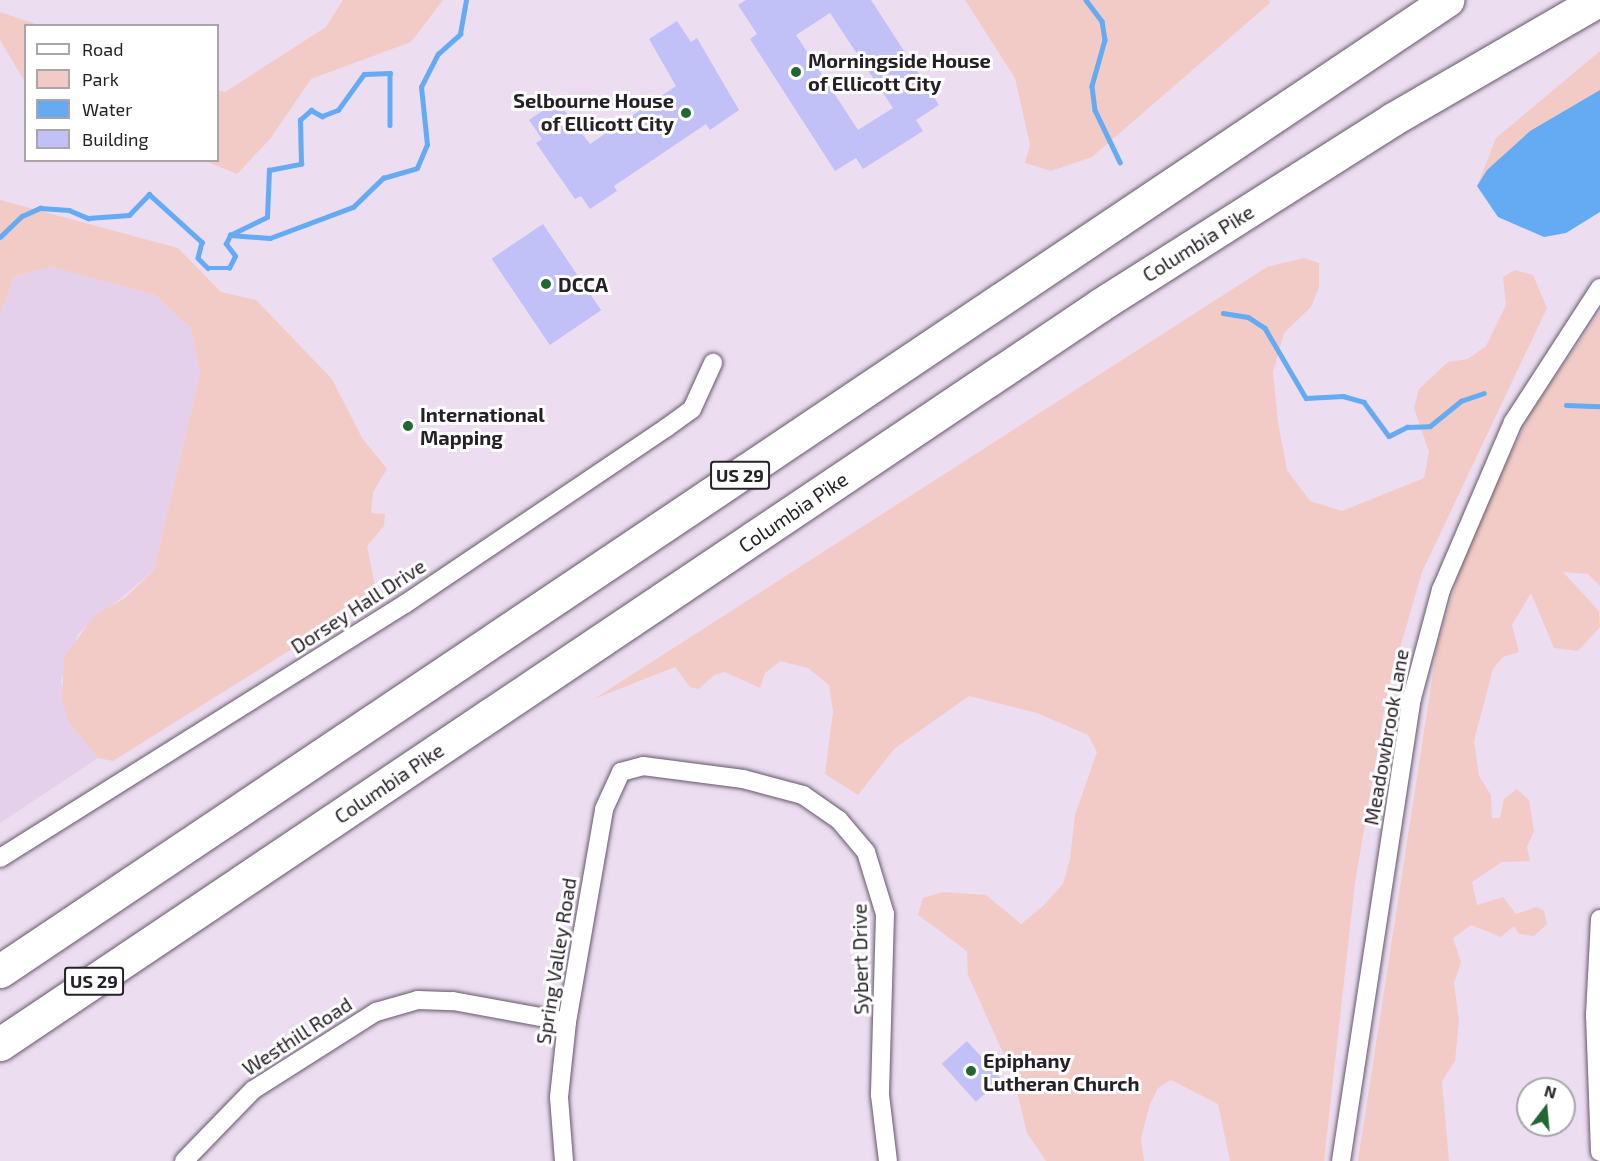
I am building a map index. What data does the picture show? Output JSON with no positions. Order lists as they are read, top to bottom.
{
  "streets": {
    "highway": ["Columbia Pike", "US 29"],
    "street": [
      "Dorsey Hall Drive",
      "Meadowbrook Lane",
      "Sybert Drive",
      "Spring Valley Road",
      "Westhill Road"
    ]
  },
  "crossings": [
    ["Sybert Drive", "Spring Valley Road"],
    ["Spring Valley Road", "Westhill Road"]
  ],
  "places": [
    "Morningside House of Ellicott City",
    "Selbourne House of Ellicott City",
    "DCCA",
    "International Mapping",
    "Epiphany Lutheran Church"
  ],
  "legend": [
    "Road",
    "Park",
    "Water",
    "Building"
  ],
  "north": "top"
}
